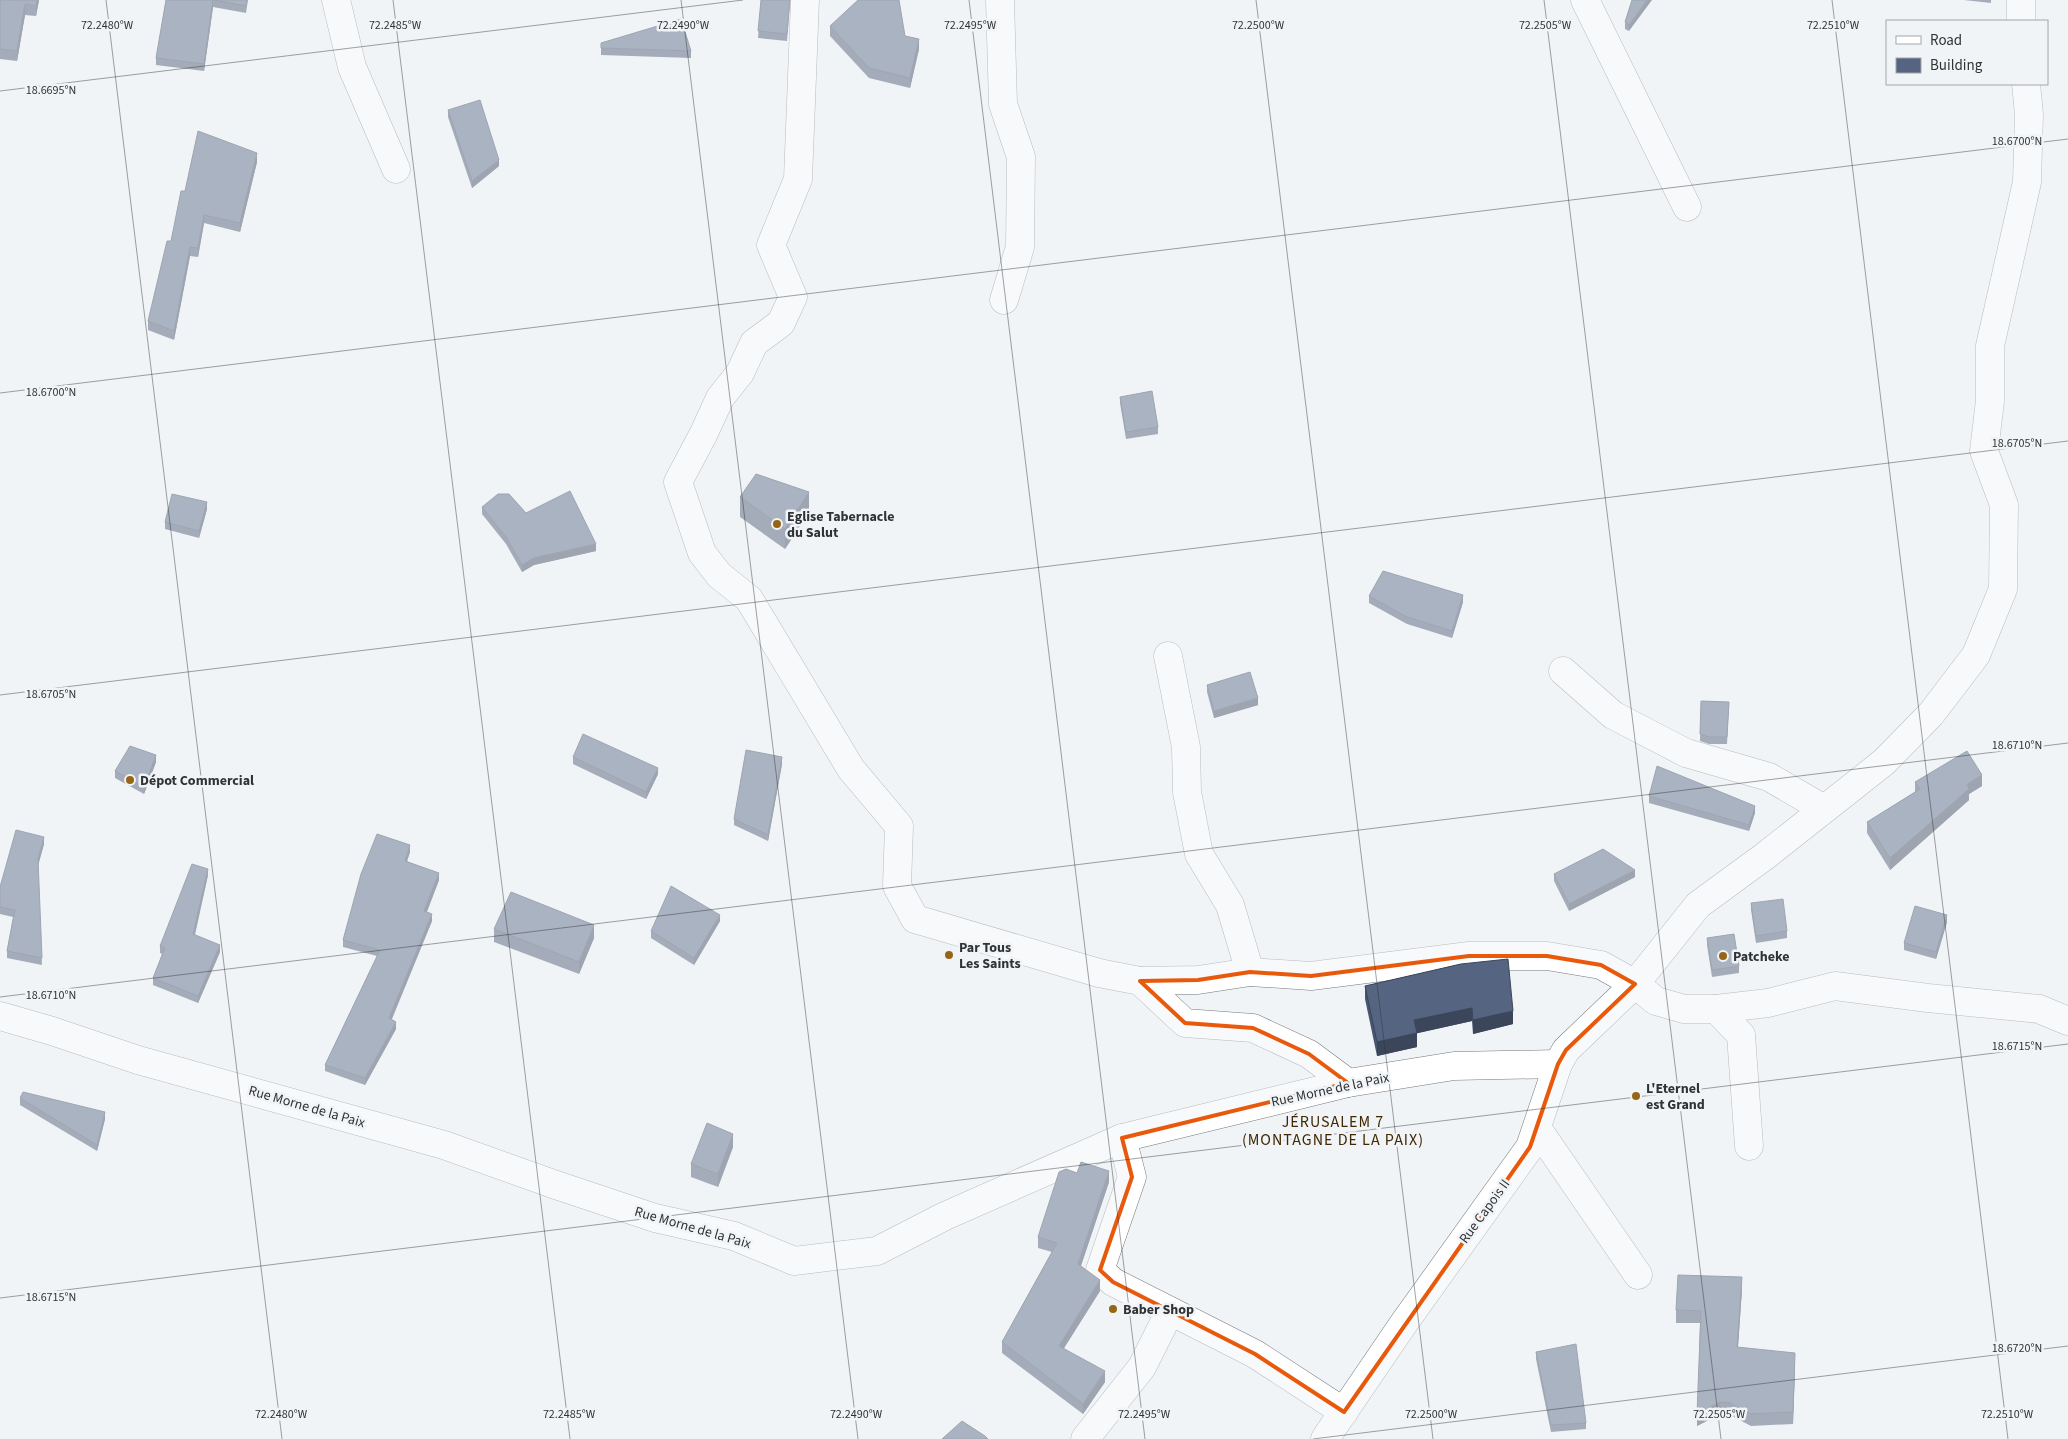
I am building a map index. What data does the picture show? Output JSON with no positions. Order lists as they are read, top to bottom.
{
  "streets": {
    "street": ["Rue Morne de la Paix", "Rue Capois II"]
  },
  "crossings": [
    ["Rue Morne de la Paix", "Rue Capois II"]
  ],
  "districts": ["JÉRUSALEM 7 (MONTAGNE DE LA PAIX)"],
  "places": [
    "Eglise Tabernacle du Salut",
    "Dépot Commercial",
    "Par Tous Les Saints",
    "Patcheke",
    "L'Eternel est Grand",
    "Baber Shop"
  ],
  "legend": ["Road", "Building"],
  "coordinates": [
    "72.2480°W",
    "72.2485°W",
    "72.2490°W",
    "72.2495°W",
    "72.2500°W",
    "72.2505°W",
    "72.2510°W",
    "18.6695°N",
    "18.6700°N",
    "18.6705°N",
    "18.6710°N",
    "18.6715°N",
    "18.6720°N"
  ]
}
